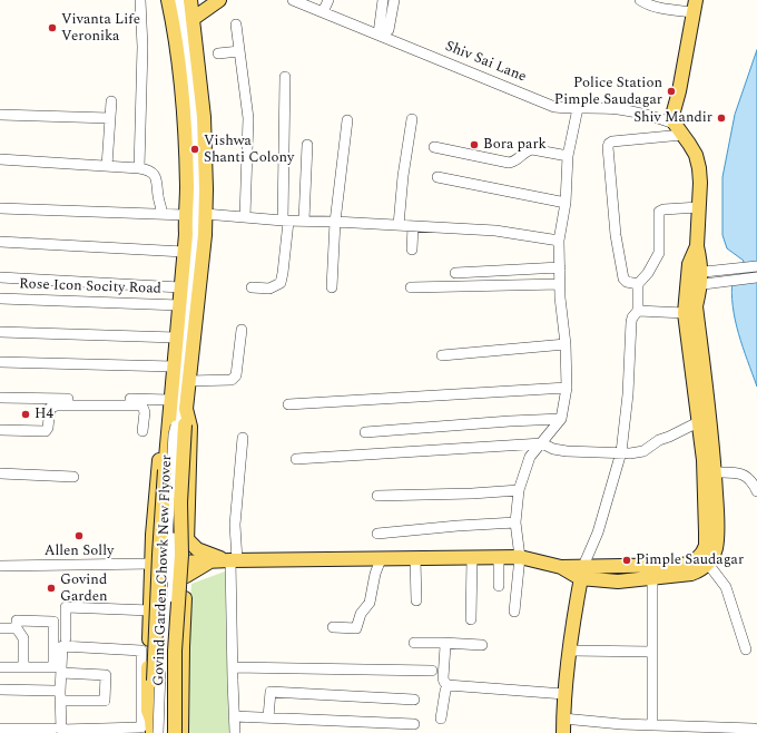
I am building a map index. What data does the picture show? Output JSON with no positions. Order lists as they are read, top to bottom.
{
  "streets": {
    "main road": ["Govind Garden Chowk New Flyover"],
    "street": ["Shiv Sai Lane", "Rose Icon Socity Road"]
  },
  "places": [
    "Vivanta Life Veronika",
    "Police Station Pimple Saudagar",
    "Shiv Mandir",
    "Bora park",
    "Vishwa Shanti Colony",
    "H4",
    "Allen Solly",
    "Pimple Saudagar",
    "Govind Garden"
  ]
}
